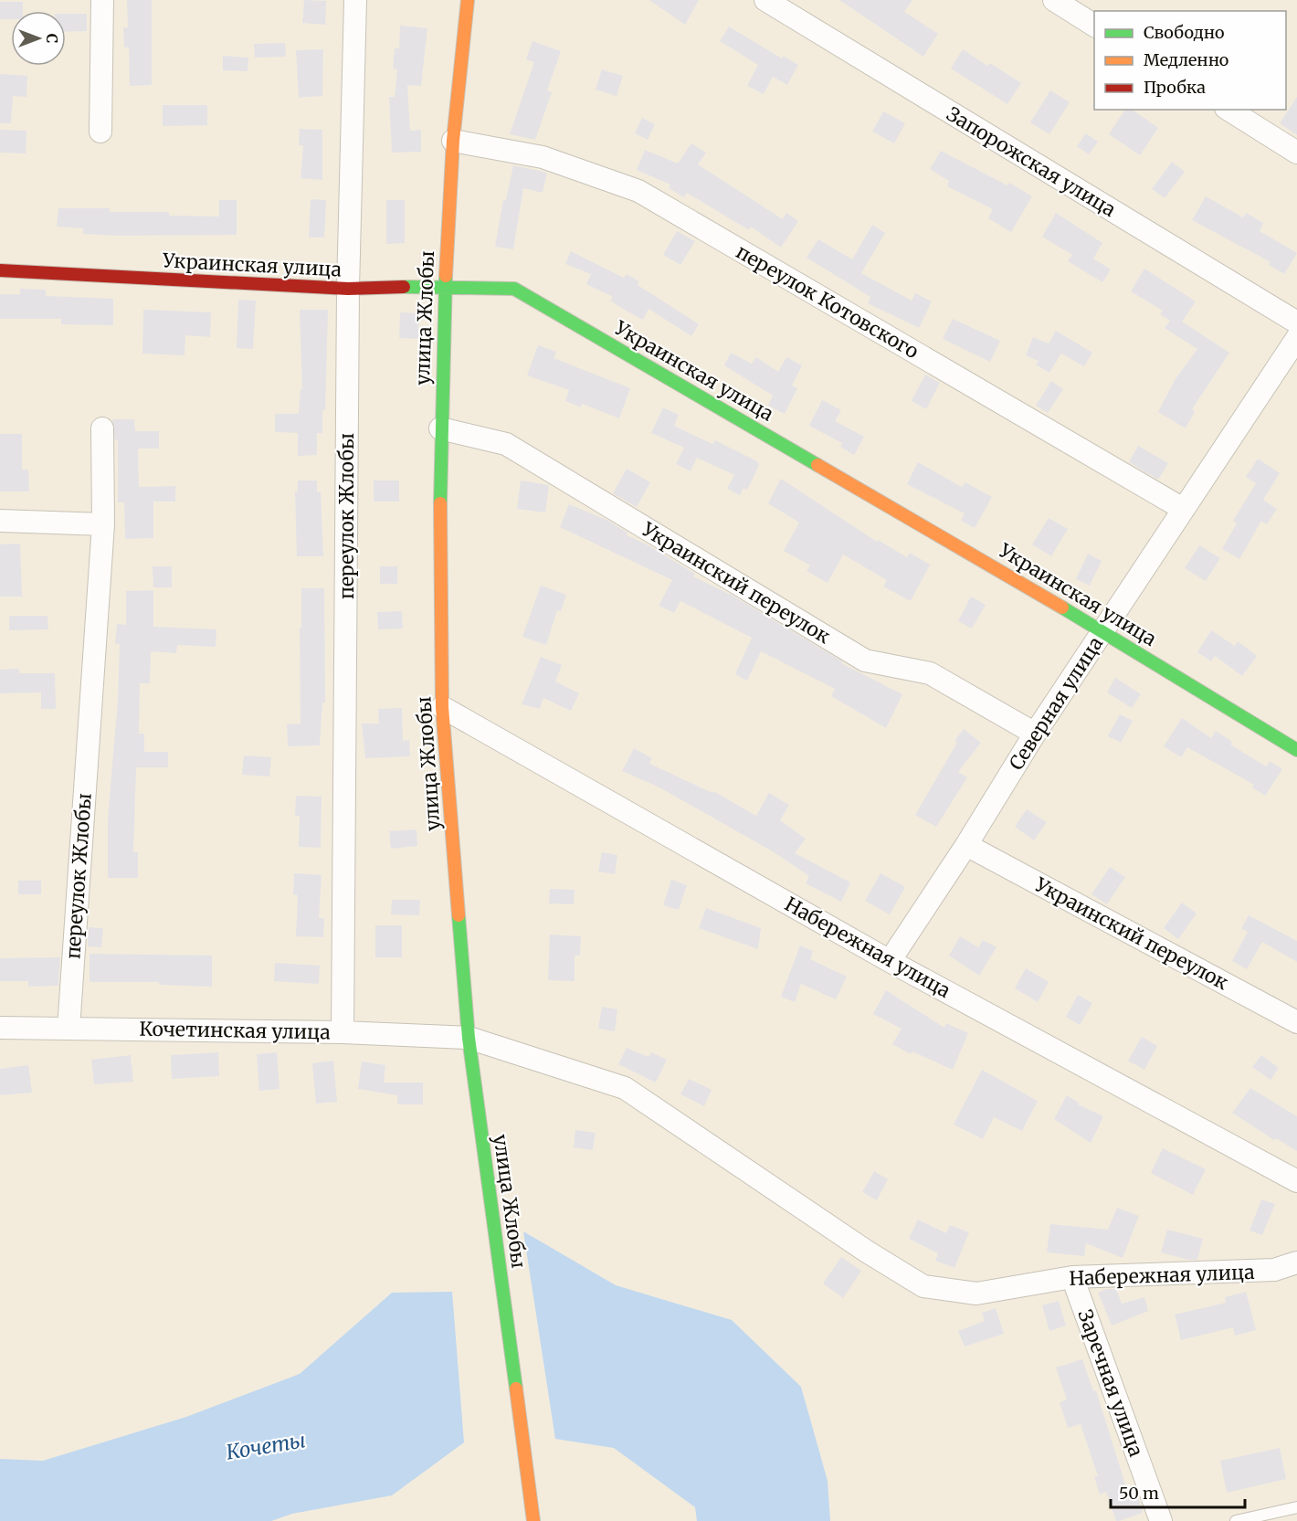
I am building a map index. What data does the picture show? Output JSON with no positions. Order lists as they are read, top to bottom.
{
  "streets": {
    "street": [
      "Запорожская улица",
      "Украинская улица",
      "переулок Котовского",
      "улица Жлобы",
      "переулок Жлобы",
      "Украинский переулок",
      "Северная улица",
      "Набережная улица",
      "Кочетинская улица",
      "Заречная улица"
    ]
  },
  "crossings": [
    ["Украинская улица", "улица Жлобы"],
    ["Украинская улица", "переулок Жлобы"],
    ["Украинская улица", "Северная улица"],
    ["переулок Котовского", "улица Жлобы"],
    ["переулок Котовского", "Северная улица"],
    ["улица Жлобы", "Украинский переулок"],
    ["улица Жлобы", "Набережная улица"],
    ["улица Жлобы", "Кочетинская улица"],
    ["переулок Жлобы", "Кочетинская улица"],
    ["Украинский переулок", "Северная улица"],
    ["Северная улица", "Набережная улица"],
    ["Набережная улица", "Кочетинская улица"],
    ["Набережная улица", "Заречная улица"]
  ],
  "water": ["Кочеты"],
  "legend": ["Свободно", "Медленно", "Пробка"],
  "scale_bar": "50 m",
  "north": "right"
}
